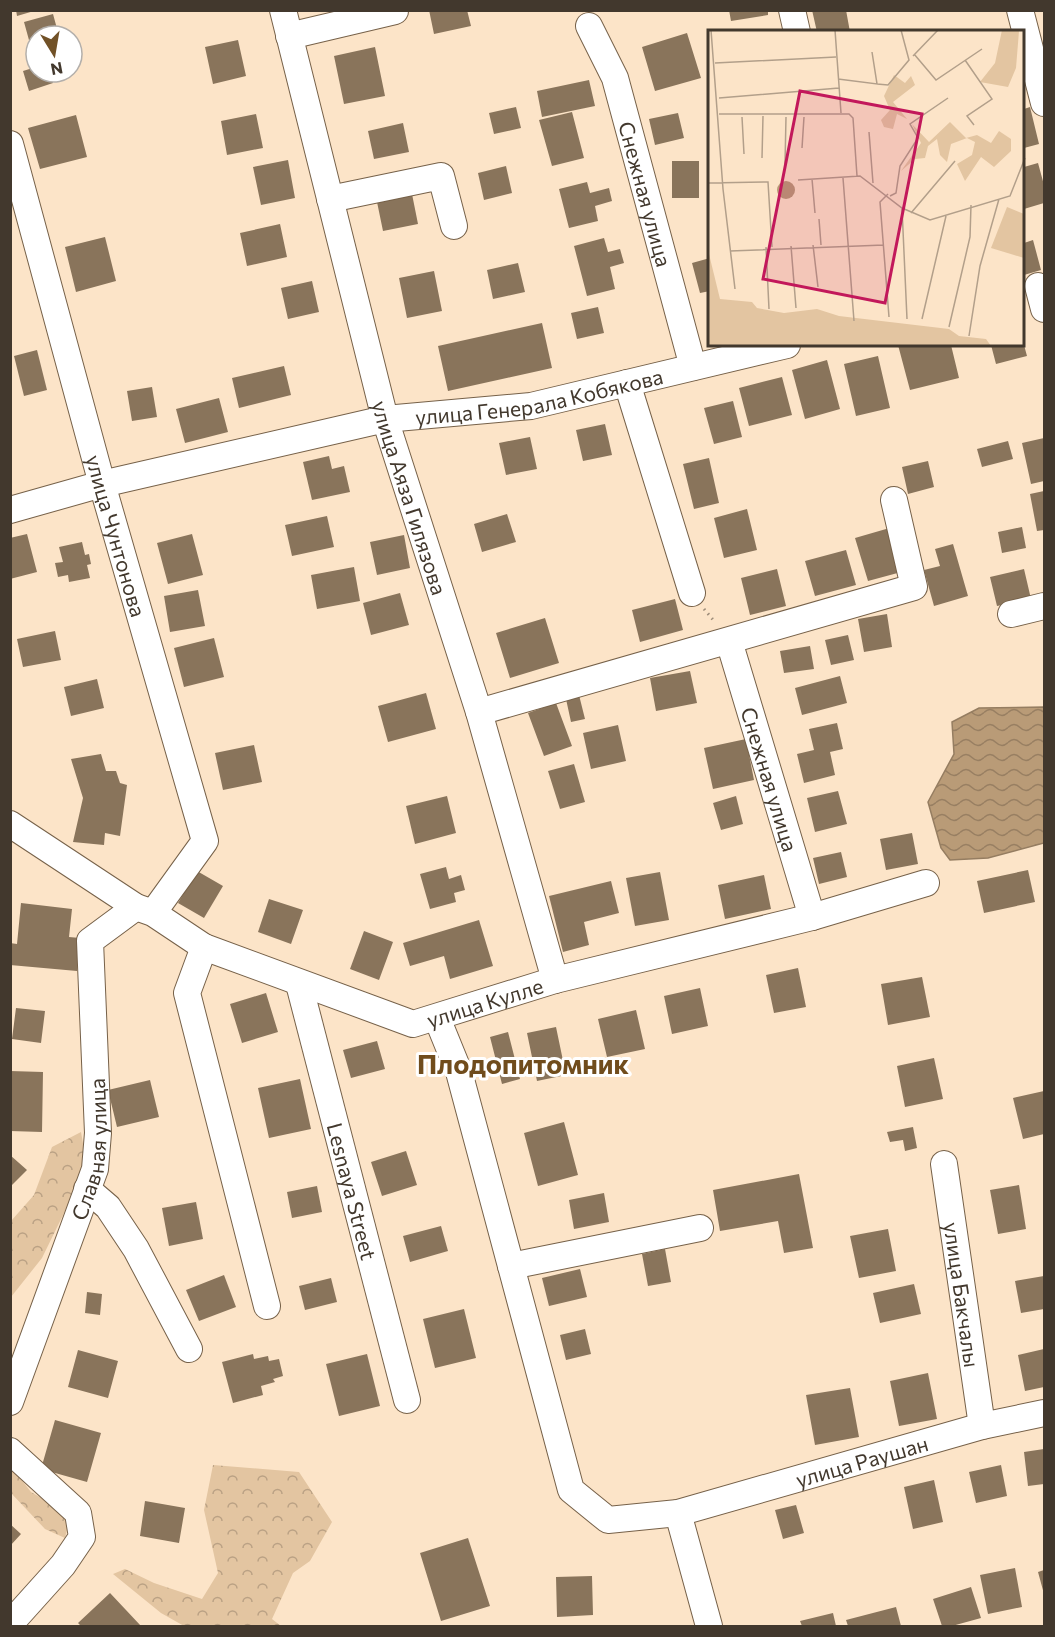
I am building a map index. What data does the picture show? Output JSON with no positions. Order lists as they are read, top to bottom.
{
  "streets": {
    "street": [
      "Снежная улица",
      "улица Генерала Кобякова",
      "улица Аяза Гилязова",
      "улица Чунтонова",
      "улица Кулле",
      "Славная улица",
      "Lesnaya Street",
      "улица Бакчалы",
      "улица Раушан"
    ]
  },
  "crossings": [
    ["Снежная улица", "улица Генерала Кобякова"],
    ["Снежная улица", "улица Кулле"],
    ["улица Генерала Кобякова", "улица Аяза Гилязова"],
    ["улица Генерала Кобякова", "улица Чунтонова"],
    ["улица Аяза Гилязова", "улица Кулле"],
    ["улица Чунтонова", "улица Кулле"],
    ["улица Чунтонова", "Славная улица"],
    ["улица Кулле", "Славная улица"],
    ["улица Кулле", "Lesnaya Street"],
    ["улица Кулле", "улица Раушан"],
    ["улица Бакчалы", "улица Раушан"]
  ],
  "districts": ["Плодопитомник"],
  "north": "bottom"
}
